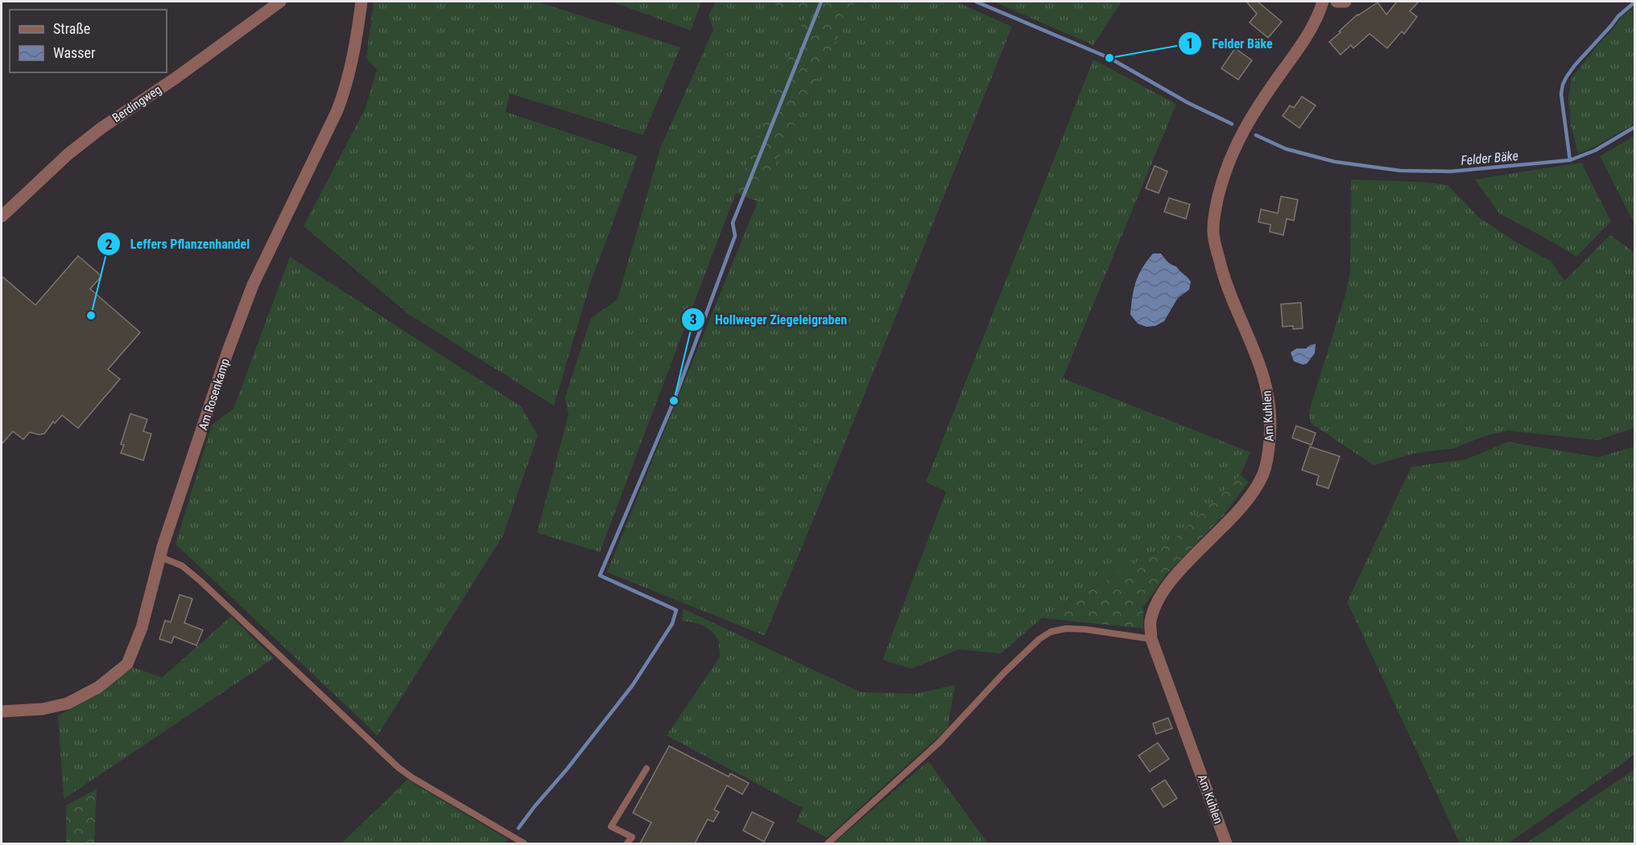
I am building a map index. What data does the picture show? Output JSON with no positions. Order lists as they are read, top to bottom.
{
  "streets": {
    "street": ["Berdingweg", "Am Rosenkamp", "Am Kuhlen"]
  },
  "water": ["Felder Bäke"],
  "places": ["Felder Bäke", "Leffers Pflanzenhandel", "Hollweger Ziegeleigraben"],
  "legend": ["Straße", "Wasser"]
}
